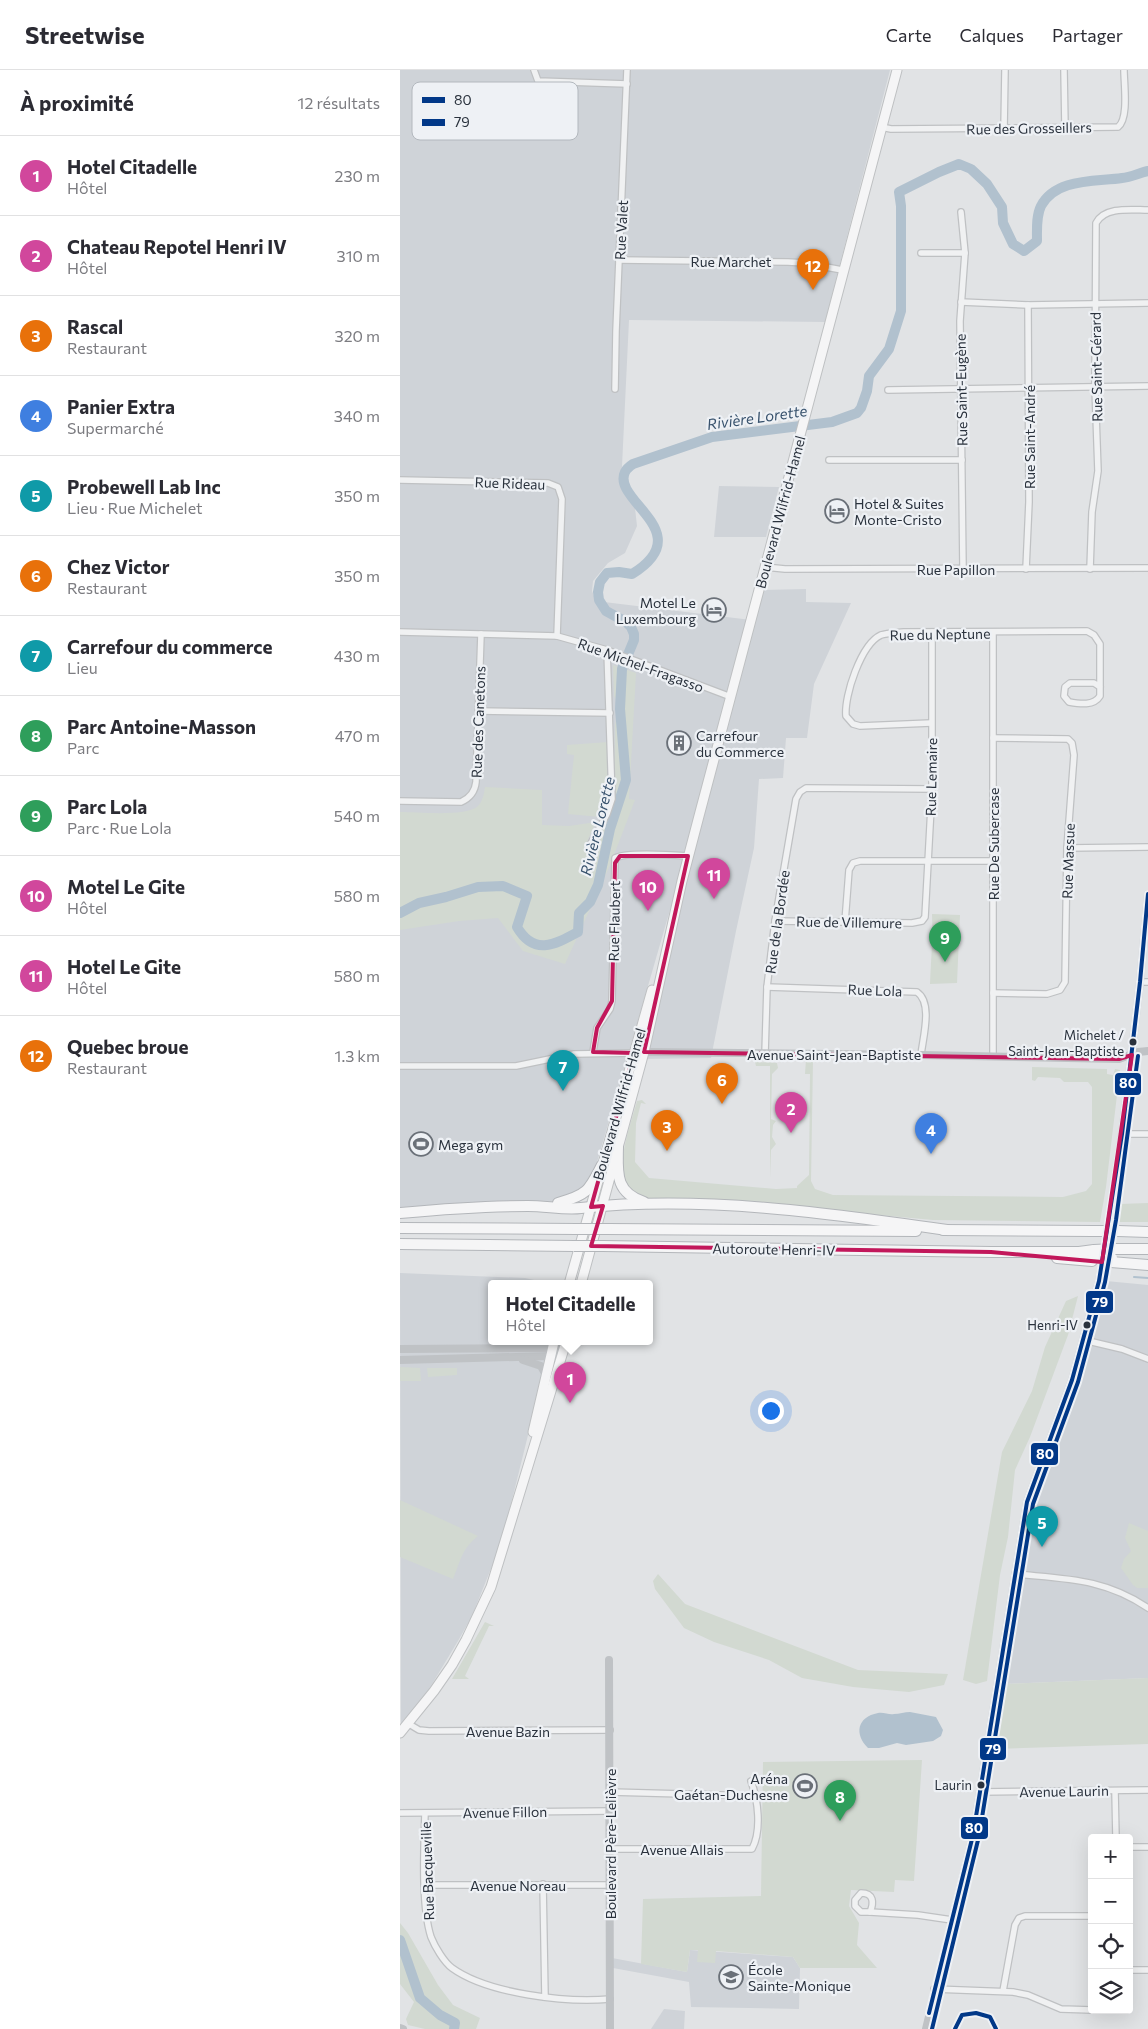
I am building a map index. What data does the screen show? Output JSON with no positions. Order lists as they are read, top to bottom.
{
  "streets": {
    "highway": ["Autoroute Henri-IV"],
    "main road": ["Boulevard Wilfrid-Hamel"],
    "street": [
      "Rue des Grosseillers",
      "Rue Valet",
      "Rue Marchet",
      "Rue Saint-Gérard",
      "Rue Saint-Eugène",
      "Rue Saint-André",
      "Rue Rideau",
      "Rue Papillon",
      "Rue du Neptune",
      "Rue Michel-Fragasso",
      "Rue des Canetons",
      "Rue Lemaire",
      "Rue De Subercase",
      "Rue Massue",
      "Rue Flaubert",
      "Rue de la Bordée",
      "Rue de Villemure",
      "Rue Lola",
      "Avenue Saint-Jean-Baptiste",
      "Avenue Bazin",
      "Avenue Laurin",
      "Avenue Fillon",
      "Boulevard Père-Lelièvre",
      "Avenue Allais",
      "Rue Bacqueville",
      "Avenue Noreau"
    ]
  },
  "crossings": [
    ["Rue des Grosseillers", "Boulevard Wilfrid-Hamel"],
    ["Rue Valet", "Rue Marchet"],
    ["Rue Marchet", "Boulevard Wilfrid-Hamel"],
    ["Rue Saint-Gérard", "Rue Papillon"],
    ["Rue Saint-Eugène", "Rue Papillon"],
    ["Rue Saint-André", "Rue Papillon"],
    ["Rue Rideau", "Rue Michel-Fragasso"],
    ["Boulevard Wilfrid-Hamel", "Rue Papillon"],
    ["Boulevard Wilfrid-Hamel", "Rue Michel-Fragasso"],
    ["Boulevard Wilfrid-Hamel", "Rue Flaubert"],
    ["Boulevard Wilfrid-Hamel", "Avenue Saint-Jean-Baptiste"],
    ["Rue du Neptune", "Rue Lemaire"],
    ["Rue du Neptune", "Rue De Subercase"],
    ["Rue Michel-Fragasso", "Rue des Canetons"],
    ["Rue Lemaire", "Rue de la Bordée"],
    ["Rue Lemaire", "Rue de Villemure"],
    ["Rue De Subercase", "Rue Massue"],
    ["Rue De Subercase", "Avenue Saint-Jean-Baptiste"],
    ["Rue Flaubert", "Avenue Saint-Jean-Baptiste"],
    ["Rue de la Bordée", "Rue de Villemure"],
    ["Rue de la Bordée", "Rue Lola"],
    ["Rue de la Bordée", "Avenue Saint-Jean-Baptiste"],
    ["Rue Lola", "Avenue Saint-Jean-Baptiste"],
    ["Avenue Bazin", "Boulevard Père-Lelièvre"],
    ["Avenue Fillon", "Boulevard Père-Lelièvre"],
    ["Avenue Fillon", "Rue Bacqueville"],
    ["Boulevard Père-Lelièvre", "Avenue Allais"],
    ["Boulevard Père-Lelièvre", "Rue Bacqueville"],
    ["Boulevard Père-Lelièvre", "Avenue Noreau"],
    ["Rue Bacqueville", "Avenue Noreau"]
  ],
  "water": ["Rivière Lorette"],
  "places": {
    "hotel": ["Hotel & Suites Monte-Cristo", "Motel Le Luxembourg"],
    "building": ["Carrefour du Commerce"],
    "other": ["Michelet / Saint-Jean-Baptiste", "Henri-IV", "Laurin"],
    "sports": ["Mega gym", "Aréna Gaétan-Duchesne"],
    "school or university": ["École Sainte-Monique"]
  },
  "lines": ["transit line 80", "transit line 79"],
  "legend": ["80", "79"],
  "page": {
    "header": "Streetwise",
    "nav": ["Carte", "Calques", "Partager"],
    "heading": ["À proximité", "12 résultats"],
    "list": [
      {
        "mark": "1",
        "name": "Hotel Citadelle",
        "note": "Hôtel",
        "value": "230 m"
      },
      {
        "mark": "2",
        "name": "Chateau Repotel Henri IV",
        "note": "Hôtel",
        "value": "310 m"
      },
      {
        "mark": "3",
        "name": "Rascal",
        "note": "Restaurant",
        "value": "320 m"
      },
      {
        "mark": "4",
        "name": "Panier Extra",
        "note": "Supermarché",
        "value": "340 m"
      },
      {
        "mark": "5",
        "name": "Probewell Lab Inc",
        "note": "Lieu · Rue Michelet",
        "value": "350 m"
      },
      {
        "mark": "6",
        "name": "Chez Victor",
        "note": "Restaurant",
        "value": "350 m"
      },
      {
        "mark": "7",
        "name": "Carrefour du commerce",
        "note": "Lieu",
        "value": "430 m"
      },
      {
        "mark": "8",
        "name": "Parc Antoine-Masson",
        "note": "Parc",
        "value": "470 m"
      },
      {
        "mark": "9",
        "name": "Parc Lola",
        "note": "Parc · Rue Lola",
        "value": "540 m"
      },
      {
        "mark": "10",
        "name": "Motel Le Gite",
        "note": "Hôtel",
        "value": "580 m"
      },
      {
        "mark": "11",
        "name": "Hotel Le Gite",
        "note": "Hôtel",
        "value": "580 m"
      },
      {
        "mark": "12",
        "name": "Quebec broue",
        "note": "Restaurant",
        "value": "1.3 km"
      }
    ],
    "pins": [
      "12",
      "11",
      "10",
      "9",
      "7",
      "6",
      "2",
      "3",
      "4",
      "1",
      "5",
      "8"
    ],
    "popup": ["Hotel Citadelle", "Hôtel"],
    "map_buttons": ["+", "−"]
  }
}
